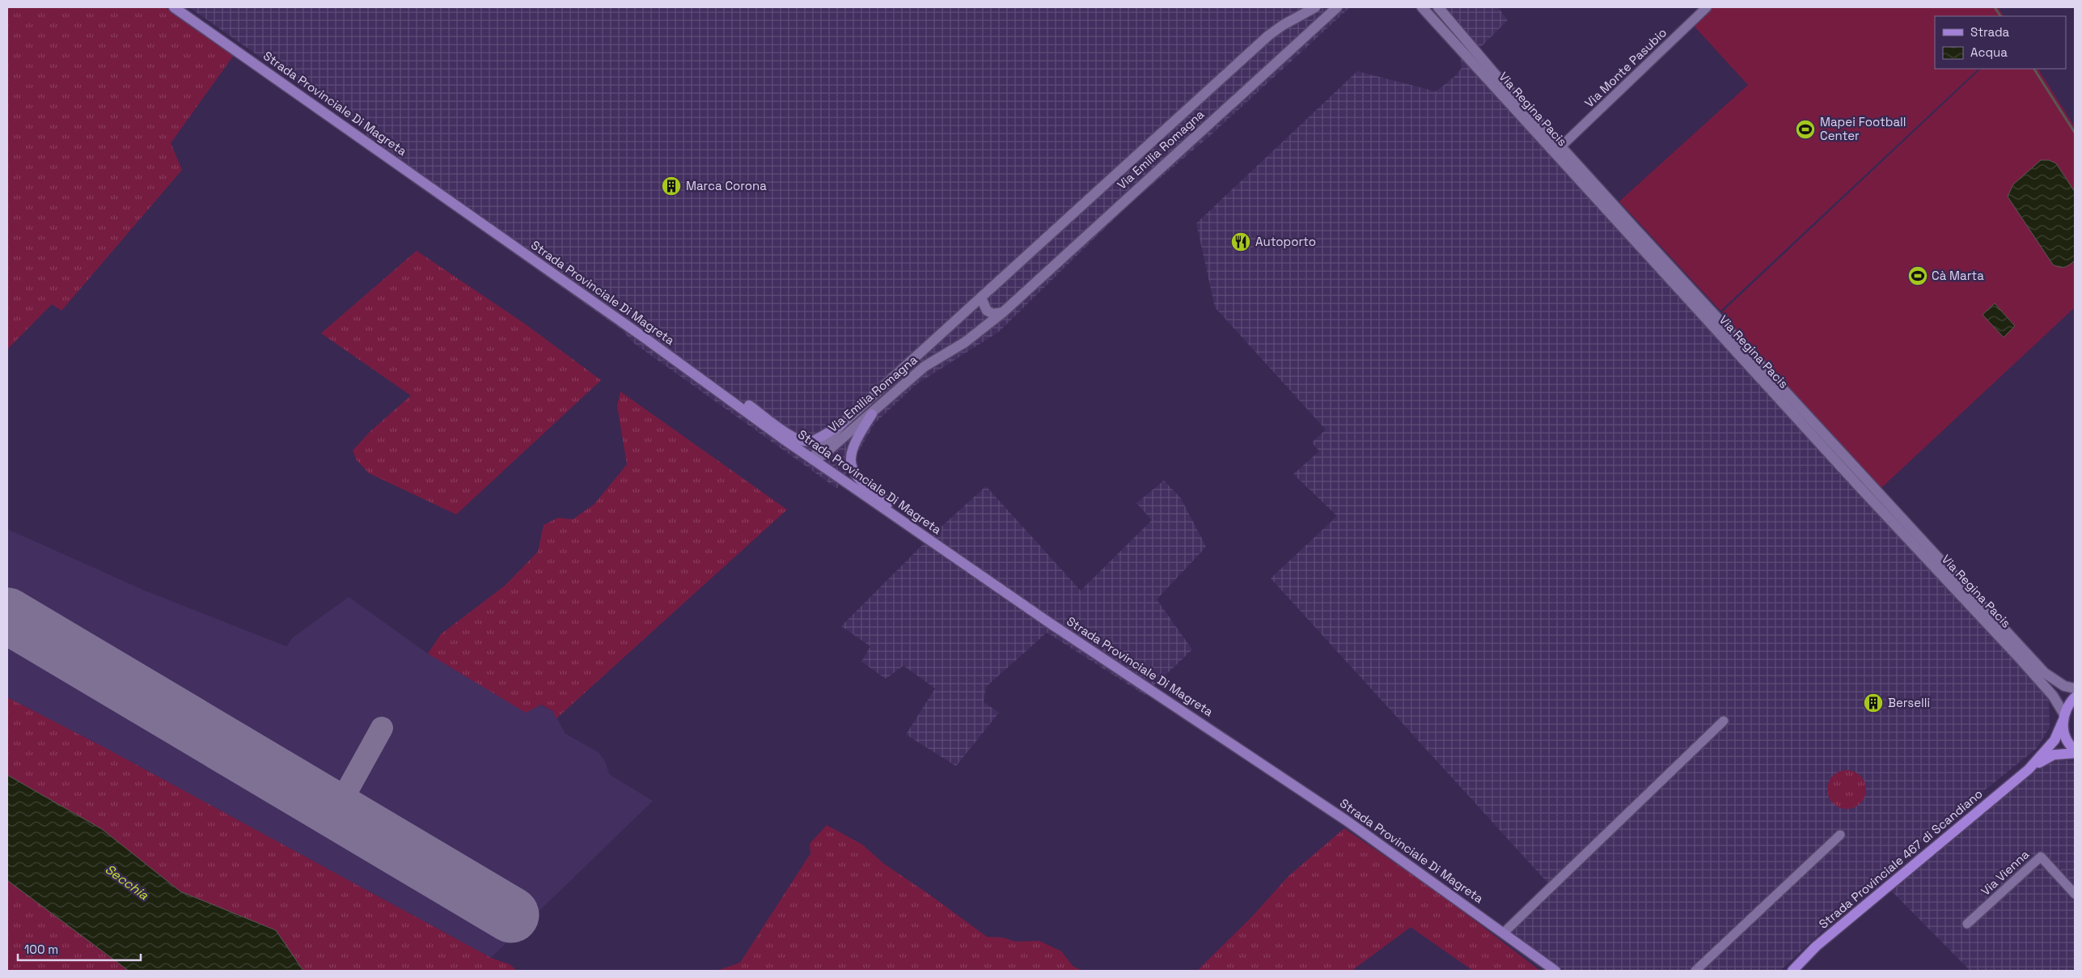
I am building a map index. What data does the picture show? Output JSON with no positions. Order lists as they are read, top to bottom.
{
  "streets": {
    "main road": ["Strada Provinciale Di Magreta", "Strada Provinciale 467 di Scandiano"],
    "street": [
      "Via Monte Pasubio",
      "Via Regina Pacis",
      "Via Emilia Romagna",
      "Via Vienna"
    ]
  },
  "crossings": [
    ["Via Monte Pasubio", "Via Regina Pacis"],
    ["Strada Provinciale Di Magreta", "Via Emilia Romagna"],
    ["Via Regina Pacis", "Strada Provinciale 467 di Scandiano"]
  ],
  "water": ["Secchia"],
  "places": {
    "sports": ["Mapei Football Center", "Cà Marta"],
    "building": ["Marca Corona", "Berselli"],
    "restaurant": ["Autoporto"]
  },
  "legend": ["Strada", "Acqua"],
  "scale_bar": "100 m"
}
